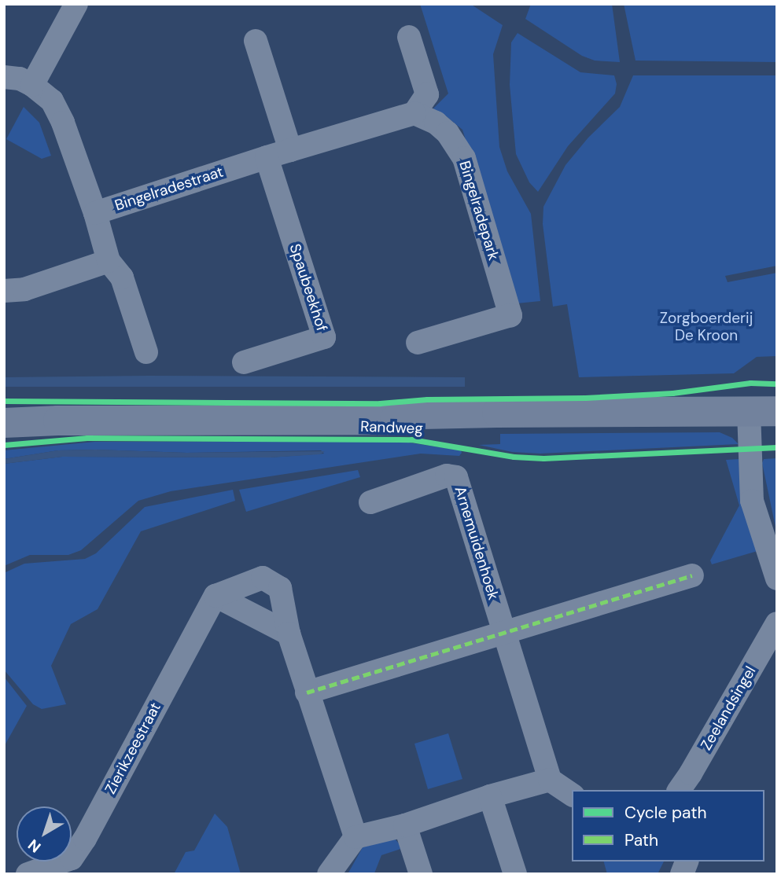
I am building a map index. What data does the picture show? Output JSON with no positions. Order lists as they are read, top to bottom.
{
  "streets": {
    "street": [
      "Bingelradestraat",
      "Bingelradepark",
      "Spaubeekhof",
      "Randweg",
      "Arnemuidenhoek",
      "Zeelandsingel",
      "Zierikzeestraat"
    ]
  },
  "crossings": [
    ["Bingelradestraat", "Bingelradepark"],
    ["Bingelradestraat", "Spaubeekhof"]
  ],
  "parks": ["Zorgboerderij De Kroon"],
  "legend": ["Cycle path", "Path"],
  "north": "bottom left"
}
